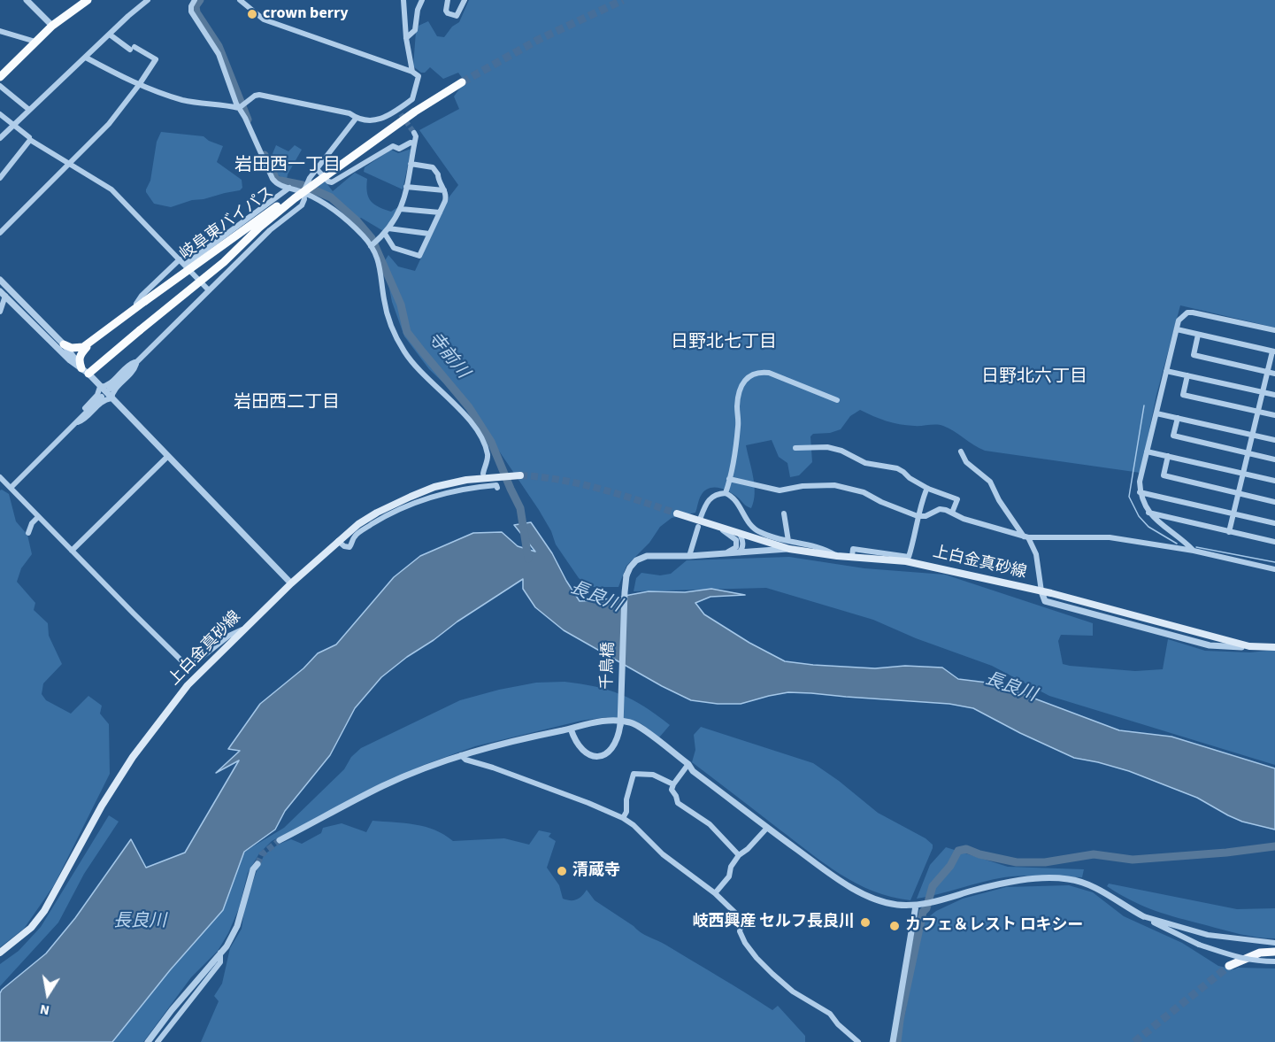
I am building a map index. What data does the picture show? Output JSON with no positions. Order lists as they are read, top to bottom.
{
  "streets": {
    "highway": ["岐阜東バイパス"],
    "main road": ["上白金真砂線"],
    "street": ["千鳥橋"]
  },
  "districts": [
    "岩田西一丁目",
    "日野北七丁目",
    "日野北六丁目",
    "岩田西二丁目"
  ],
  "water": ["寺前川", "長良川"],
  "places": [
    "crown berry",
    "清蔵寺",
    "岐西興産 セルフ長良川",
    "カフェ＆レスト ロキシー"
  ],
  "north": "bottom"
}
